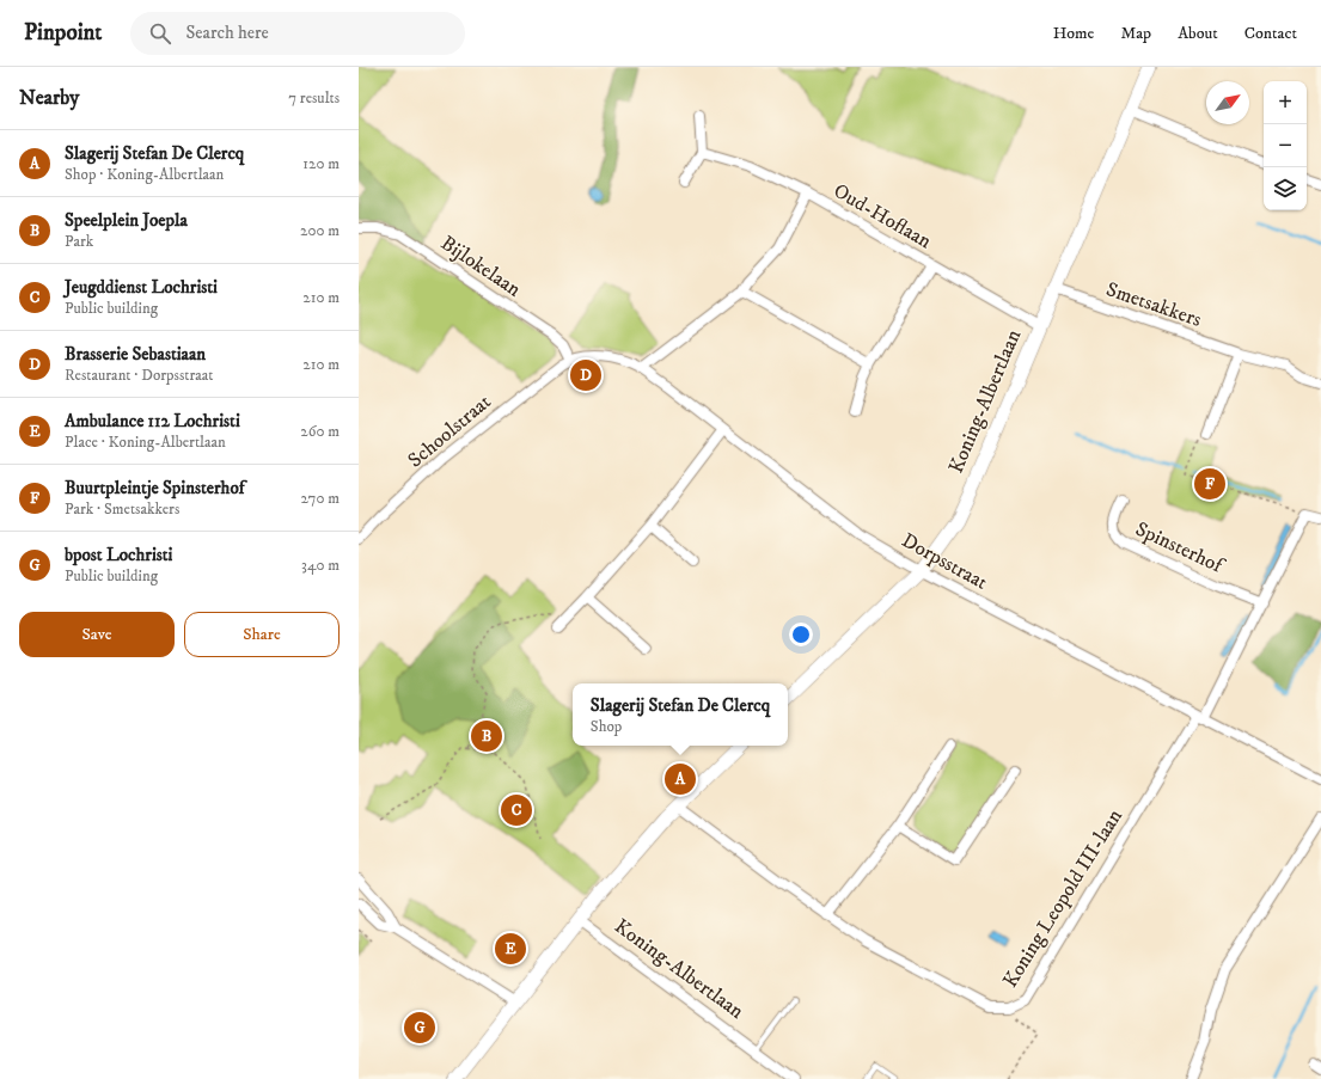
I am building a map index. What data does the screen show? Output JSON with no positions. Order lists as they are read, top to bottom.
{
  "streets": {
    "street": [
      "Oud-Hoflaan",
      "Bijlokelaan",
      "Smetsakkers",
      "Koning-Albertlaan",
      "Schoolstraat",
      "Spinsterhof",
      "Dorpsstraat",
      "Koning Leopold III-laan"
    ]
  },
  "crossings": [
    ["Oud-Hoflaan", "Koning-Albertlaan"],
    ["Bijlokelaan", "Schoolstraat"],
    ["Bijlokelaan", "Dorpsstraat"],
    ["Smetsakkers", "Koning-Albertlaan"],
    ["Koning-Albertlaan", "Dorpsstraat"],
    ["Schoolstraat", "Dorpsstraat"],
    ["Dorpsstraat", "Koning Leopold III-laan"]
  ],
  "north": "top right",
  "page": {
    "header": "Pinpoint",
    "search": "Search here",
    "nav": [
      "Home",
      "Map",
      "About",
      "Contact"
    ],
    "heading": ["Nearby", "7 results"],
    "map_buttons": ["+", "−"],
    "list": [
      {
        "mark": "A",
        "name": "Slagerij Stefan De Clercq",
        "note": "Shop · Koning-Albertlaan",
        "value": "120 m"
      },
      {
        "mark": "B",
        "name": "Speelplein Joepla",
        "note": "Park",
        "value": "200 m"
      },
      {
        "mark": "C",
        "name": "Jeugddienst Lochristi",
        "note": "Public building",
        "value": "210 m"
      },
      {
        "mark": "D",
        "name": "Brasserie Sebastiaan",
        "note": "Restaurant · Dorpsstraat",
        "value": "210 m"
      },
      {
        "mark": "E",
        "name": "Ambulance 112 Lochristi",
        "note": "Place · Koning-Albertlaan",
        "value": "260 m"
      },
      {
        "mark": "F",
        "name": "Buurtpleintje Spinsterhof",
        "note": "Park · Smetsakkers",
        "value": "270 m"
      },
      {
        "mark": "G",
        "name": "bpost Lochristi",
        "note": "Public building",
        "value": "340 m"
      }
    ],
    "pins": [
      "D",
      "F",
      "B",
      "A",
      "C",
      "E",
      "G"
    ],
    "buttons": ["Save", "Share"],
    "popup": ["Slagerij Stefan De Clercq", "Shop"]
  }
}
